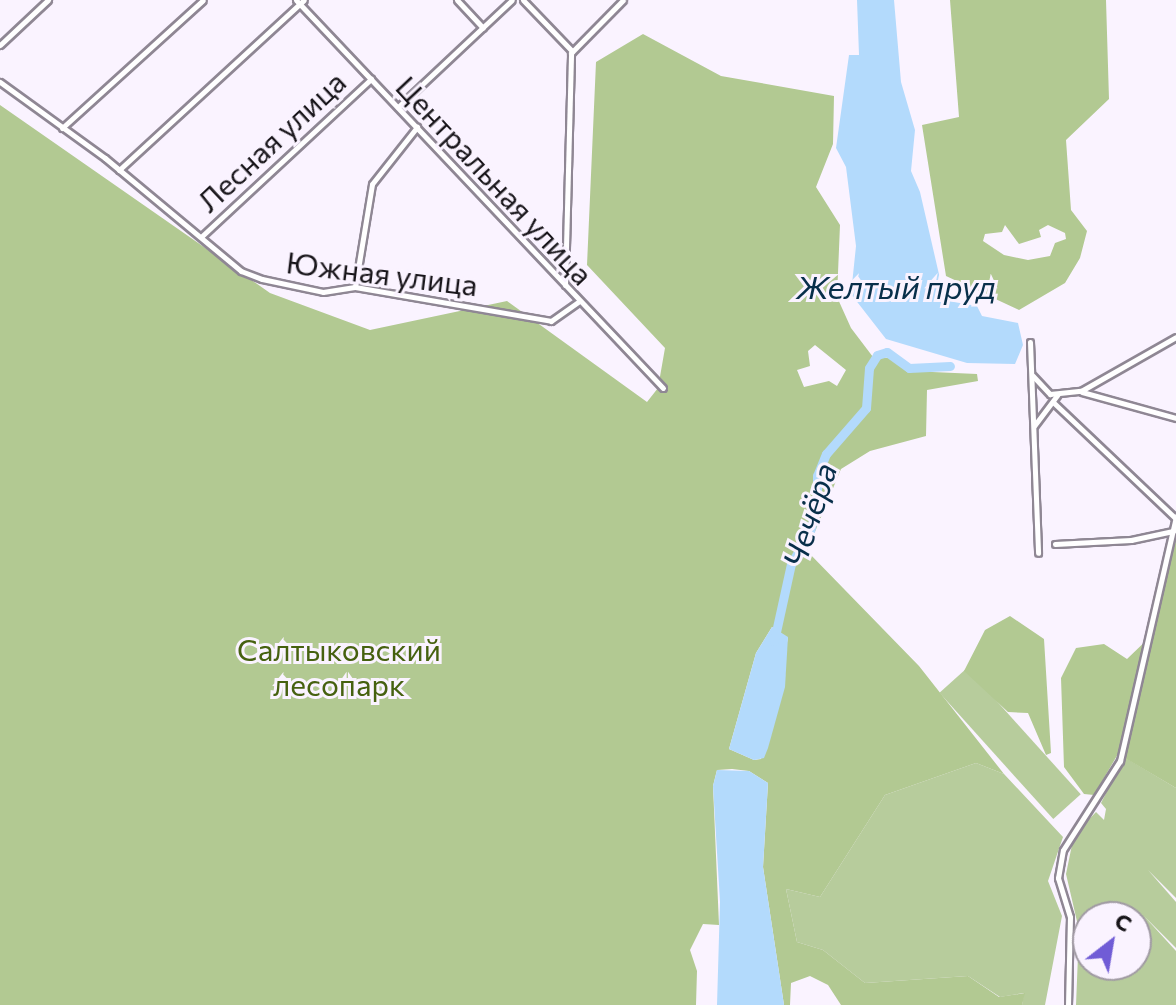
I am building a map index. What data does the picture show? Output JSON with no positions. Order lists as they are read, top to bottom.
{
  "streets": {
    "street": ["Лесная улица", "Центральная улица", "Южная улица"]
  },
  "crossings": [
    ["Лесная улица", "Центральная улица"],
    ["Лесная улица", "Южная улица"],
    ["Центральная улица", "Южная улица"]
  ],
  "water": ["Желтый пруд", "Чечёра"],
  "parks": ["Салтыковский лесопарк"],
  "north": "top right"
}
